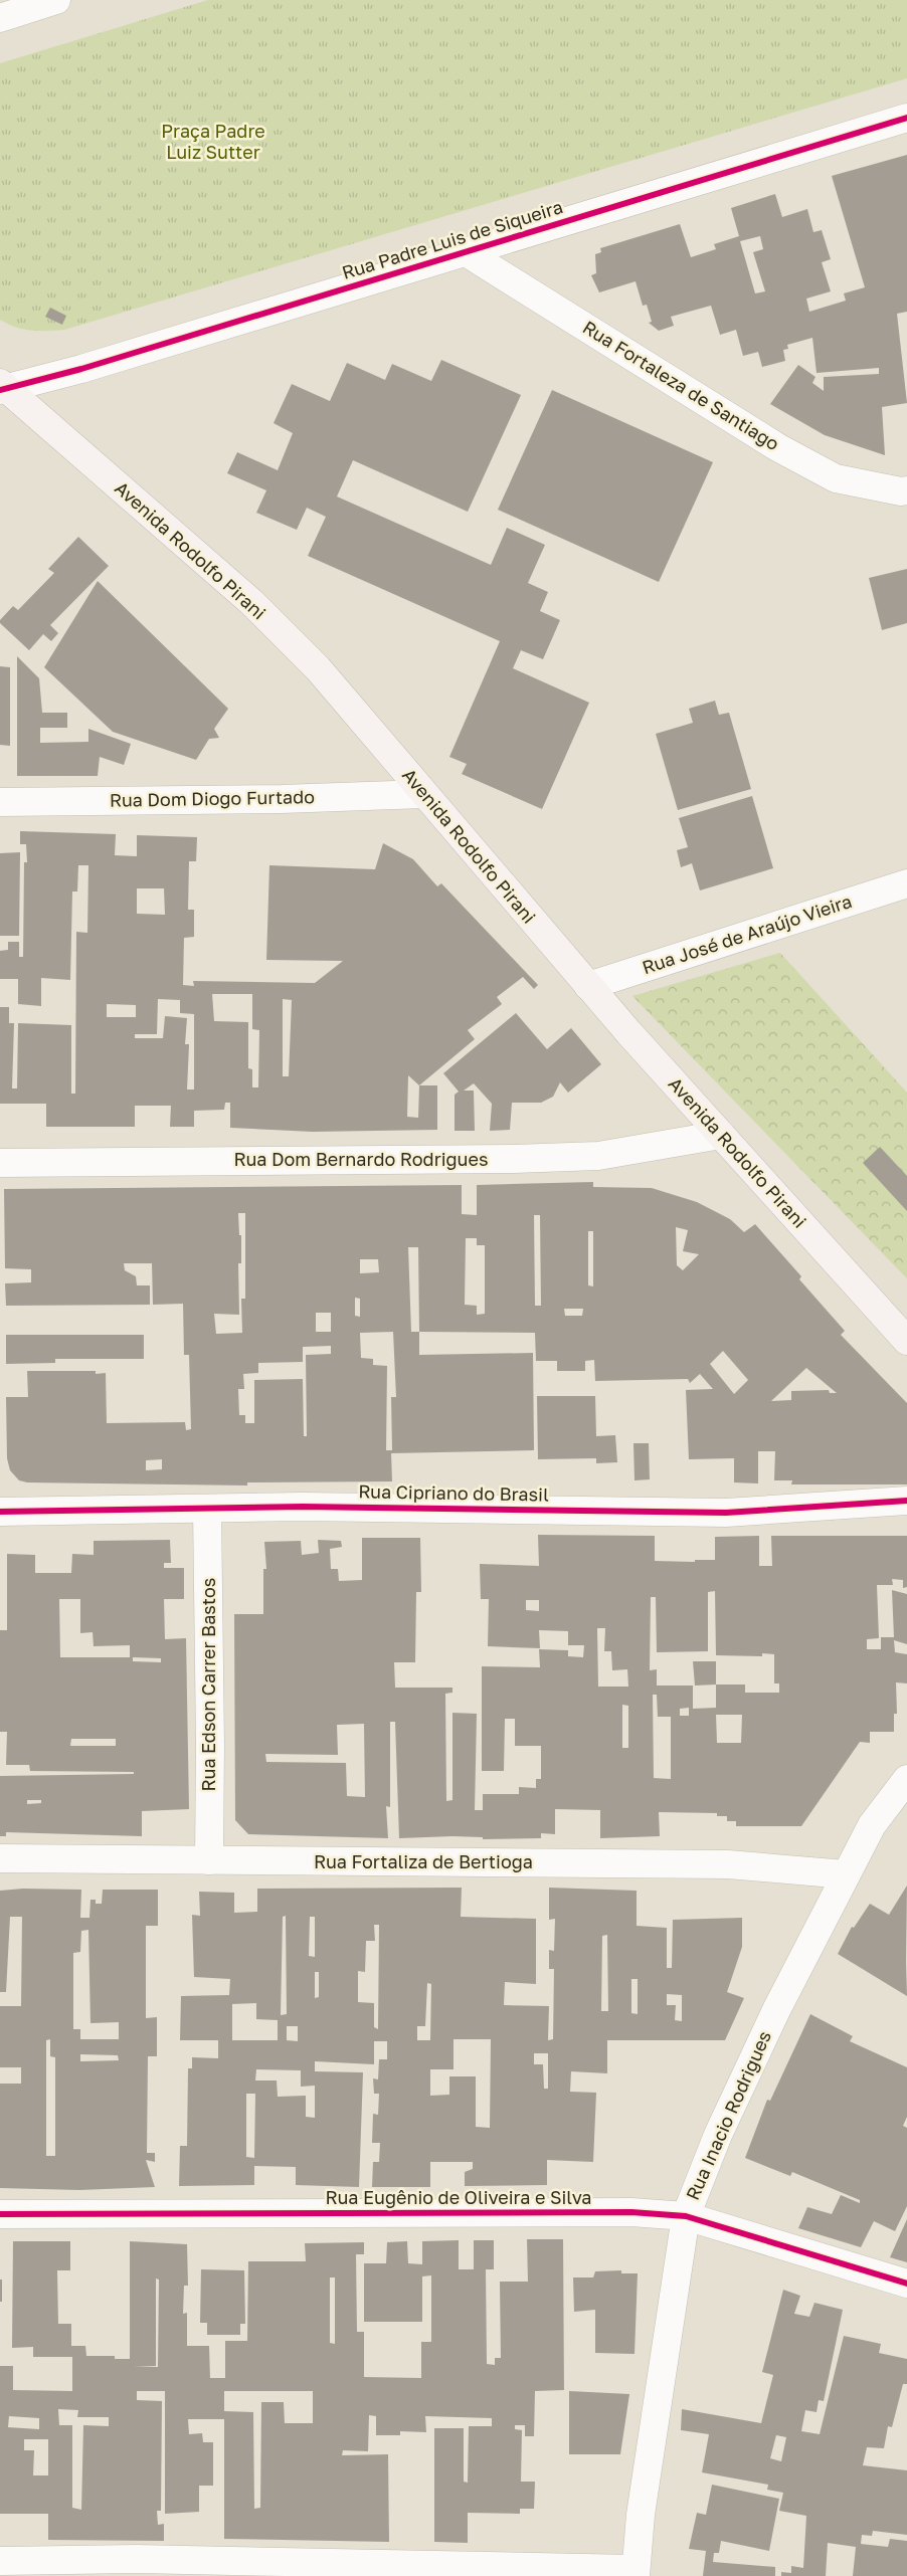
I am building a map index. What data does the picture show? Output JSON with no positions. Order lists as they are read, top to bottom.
{
  "streets": {
    "main road": ["Avenida Rodolfo Pirani"],
    "street": [
      "Rua Padre Luis de Siqueira",
      "Rua Fortaleza de Santiago",
      "Rua Dom Diogo Furtado",
      "Rua José de Araújo Vieira",
      "Rua Dom Bernardo Rodrigues",
      "Rua Cipriano do Brasil",
      "Rua Edson Carrer Bastos",
      "Rua Fortaliza de Bertioga",
      "Rua Inacio Rodrigues",
      "Rua Eugênio de Oliveira e Silva"
    ]
  },
  "crossings": [
    ["Rua Padre Luis de Siqueira", "Rua Fortaleza de Santiago"],
    ["Rua Padre Luis de Siqueira", "Avenida Rodolfo Pirani"],
    ["Avenida Rodolfo Pirani", "Rua Dom Diogo Furtado"],
    ["Avenida Rodolfo Pirani", "Rua José de Araújo Vieira"],
    ["Avenida Rodolfo Pirani", "Rua Dom Bernardo Rodrigues"],
    ["Rua Cipriano do Brasil", "Rua Edson Carrer Bastos"],
    ["Rua Edson Carrer Bastos", "Rua Fortaliza de Bertioga"],
    ["Rua Fortaliza de Bertioga", "Rua Inacio Rodrigues"],
    ["Rua Inacio Rodrigues", "Rua Eugênio de Oliveira e Silva"]
  ],
  "parks": ["Praça Padre Luiz Sutter"]
}
